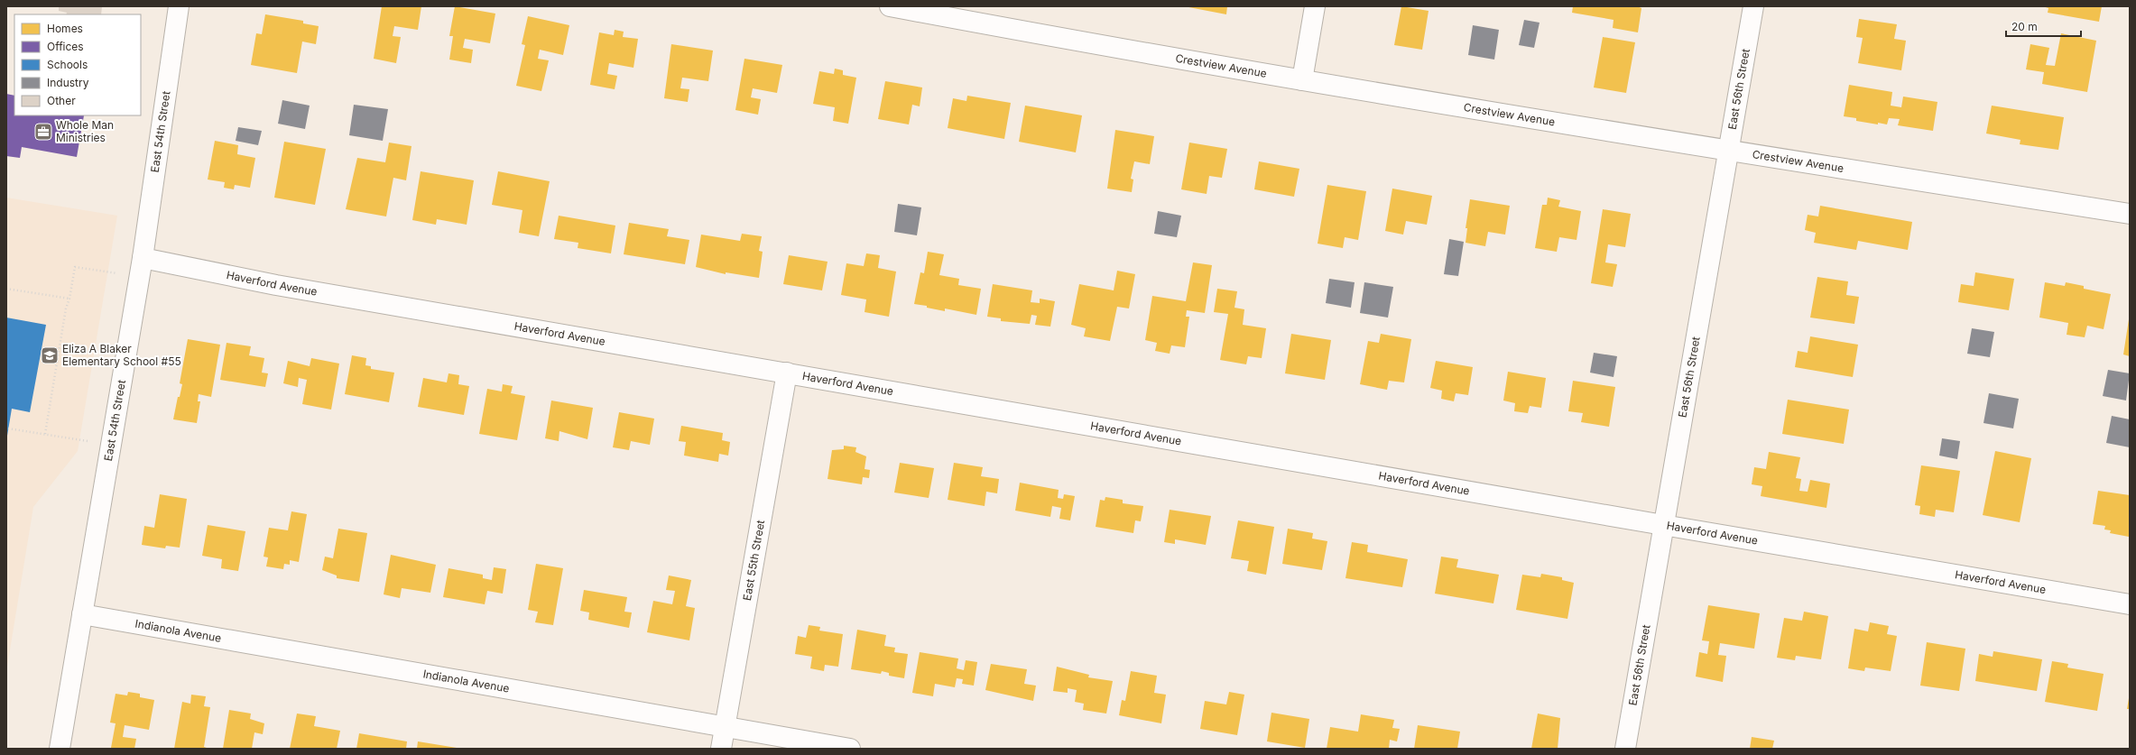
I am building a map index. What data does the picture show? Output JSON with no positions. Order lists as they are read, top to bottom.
{
  "streets": {
    "street": [
      "Crestview Avenue",
      "East 56th Street",
      "East 54th Street",
      "Haverford Avenue",
      "East 55th Street",
      "Indianola Avenue"
    ]
  },
  "crossings": [
    ["Crestview Avenue", "East 56th Street"],
    ["East 56th Street", "Haverford Avenue"],
    ["East 54th Street", "Haverford Avenue"],
    ["East 54th Street", "Indianola Avenue"],
    ["Haverford Avenue", "East 55th Street"],
    ["East 55th Street", "Indianola Avenue"]
  ],
  "places": {
    "office": ["Whole Man Ministries"],
    "school or university": ["Eliza A Blaker Elementary School #55"]
  },
  "legend": [
    "Homes",
    "Offices",
    "Schools",
    "Industry",
    "Other"
  ],
  "scale_bar": "20 m"
}
